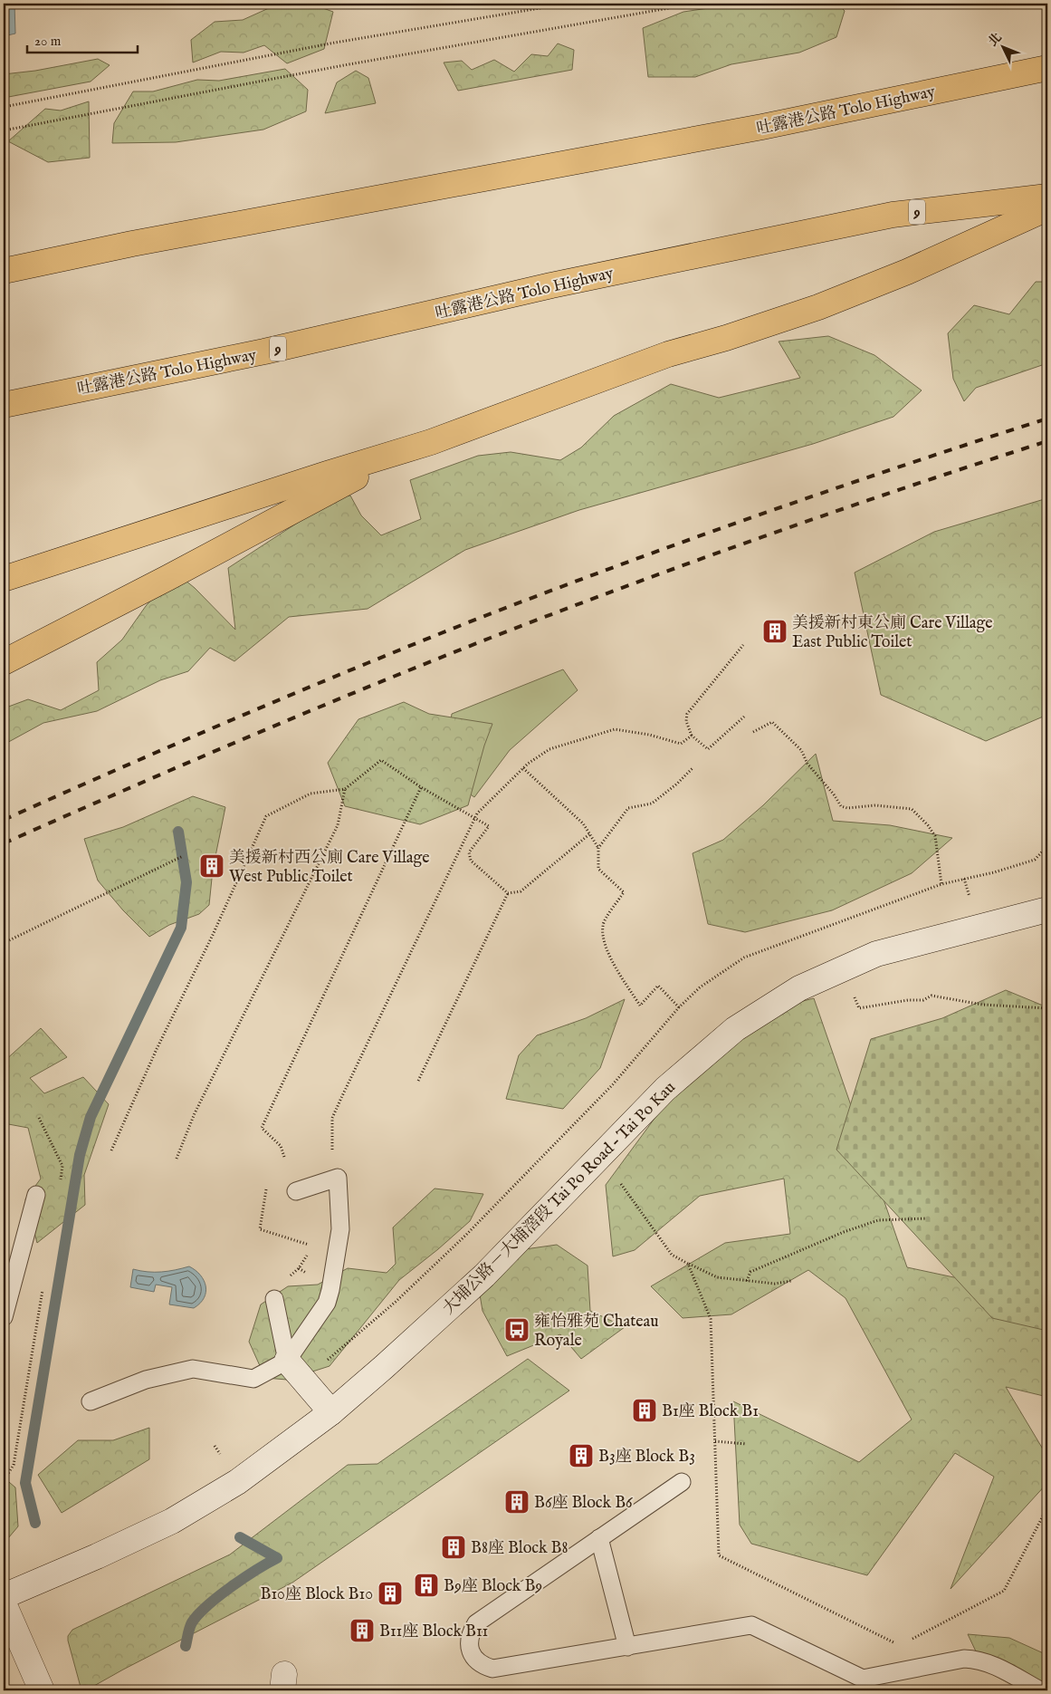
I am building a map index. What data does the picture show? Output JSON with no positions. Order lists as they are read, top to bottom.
{
  "streets": {
    "highway": ["吐露港公路 Tolo Highway", "9"],
    "main road": ["大埔公路－大埔滘段 Tai Po Road – Tai Po Kau"]
  },
  "places": {
    "building": [
      "美援新村東公廁 Care Village East Public Toilet",
      "美援新村西公廁 Care Village West Public Toilet",
      "B1座 Block B1",
      "B3座 Block B3",
      "B6座 Block B6",
      "B8座 Block B8",
      "B9座 Block B9",
      "B10座 Block B10",
      "B11座 Block B11"
    ],
    "bus stop": ["雍怡雅苑 Chateau Royale"]
  },
  "scale_bar": "20 m",
  "north": "top left"
}
